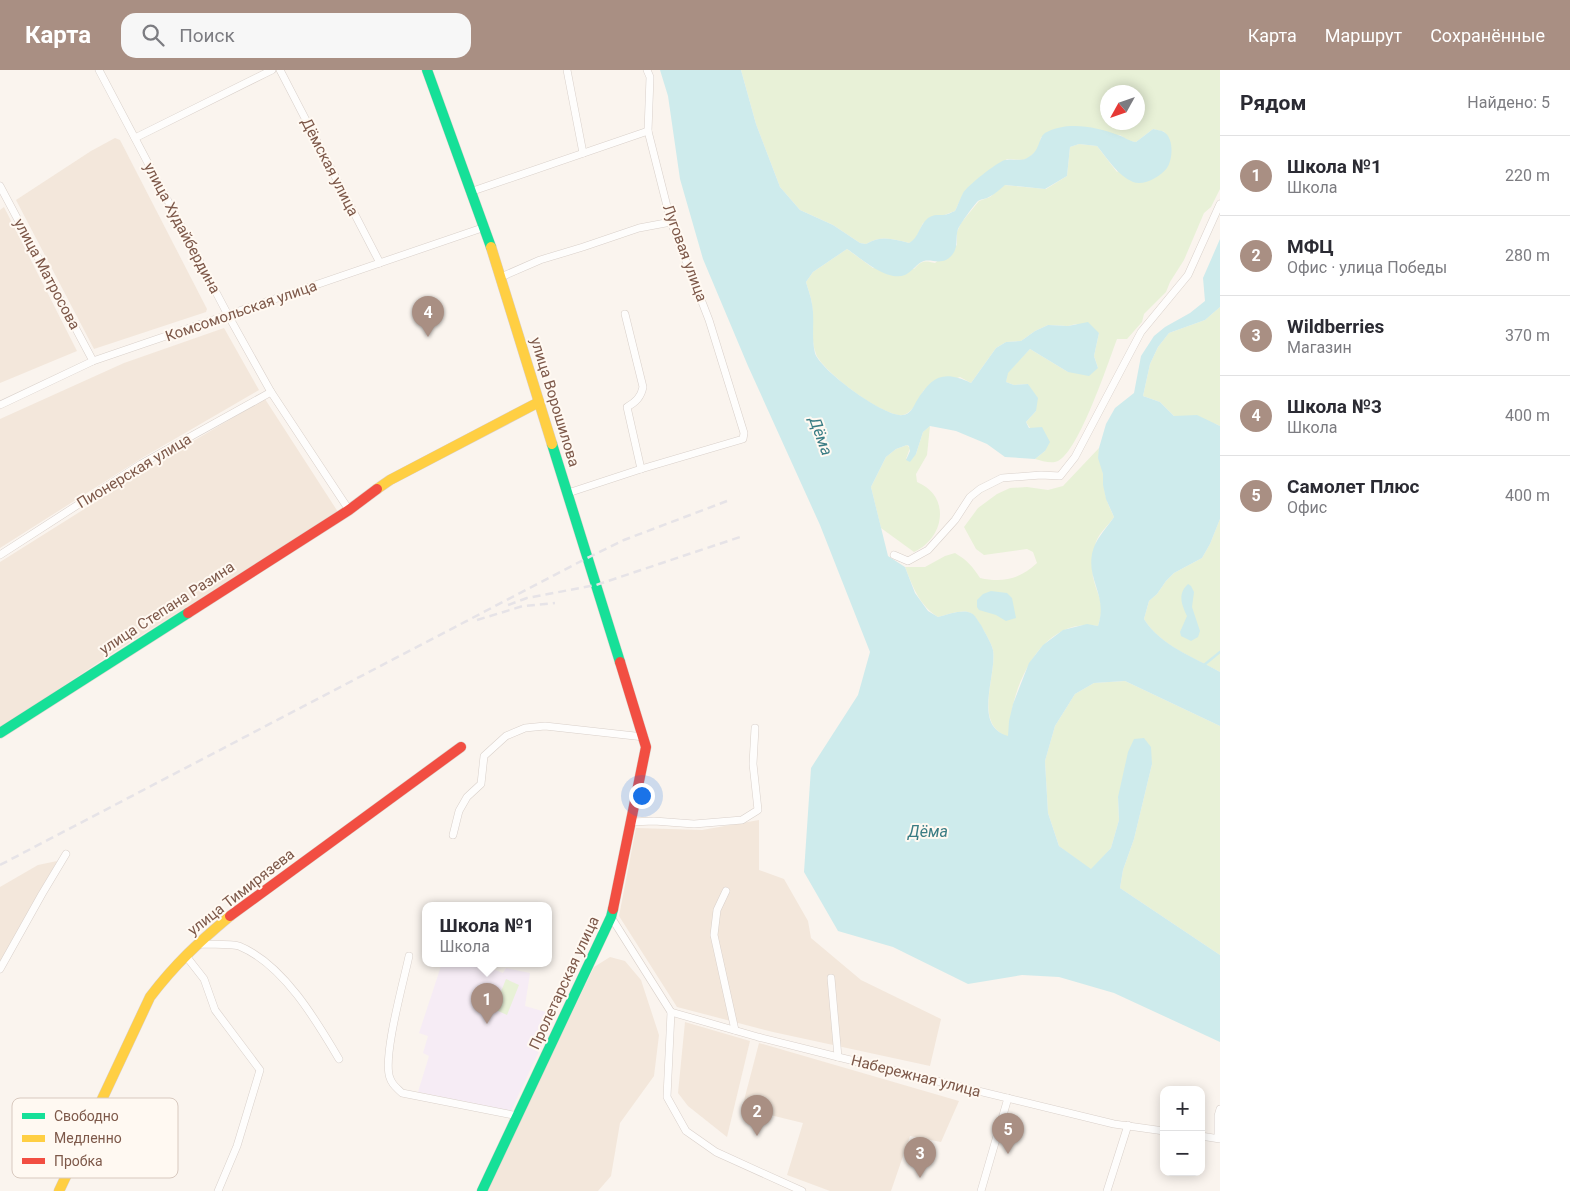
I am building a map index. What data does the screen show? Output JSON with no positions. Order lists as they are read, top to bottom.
{
  "streets": {
    "street": [
      "Дёмская улица",
      "улица Худайбердина",
      "Луговая улица",
      "улица Матросова",
      "Комсомольская улица",
      "улица Ворошилова",
      "Пионерская улица",
      "улица Степана Разина",
      "улица Тимирязева",
      "Пролетарская улица",
      "Набережная улица"
    ]
  },
  "crossings": [
    ["Дёмская улица", "Комсомольская улица"],
    ["улица Худайбердина", "Комсомольская улица"],
    ["улица Худайбердина", "Пионерская улица"],
    ["улица Худайбердина", "улица Степана Разина"],
    ["улица Матросова", "Комсомольская улица"],
    ["Комсомольская улица", "улица Ворошилова"],
    ["улица Ворошилова", "улица Степана Разина"],
    ["улица Ворошилова", "Пролетарская улица"]
  ],
  "water": ["Дёма"],
  "legend": ["Свободно", "Медленно", "Пробка"],
  "north": "bottom left",
  "page": {
    "header": "Карта",
    "search": "Поиск",
    "nav": ["Карта", "Маршрут", "Сохранённые"],
    "heading": ["Рядом", "Найдено: 5"],
    "list": [
      {
        "mark": "1",
        "name": "Школа №1",
        "note": "Школа",
        "value": "220 m"
      },
      {
        "mark": "2",
        "name": "МФЦ",
        "note": "Офис · улица Победы",
        "value": "280 m"
      },
      {
        "mark": "3",
        "name": "Wildberries",
        "note": "Магазин",
        "value": "370 m"
      },
      {
        "mark": "4",
        "name": "Школа №3",
        "note": "Школа",
        "value": "400 m"
      },
      {
        "mark": "5",
        "name": "Самолет Плюс",
        "note": "Офис",
        "value": "400 m"
      }
    ],
    "pins": [
      "4",
      "1",
      "2",
      "5",
      "3"
    ],
    "popup": ["Школа №1", "Школа"],
    "map_buttons": ["+", "−"]
  }
}
